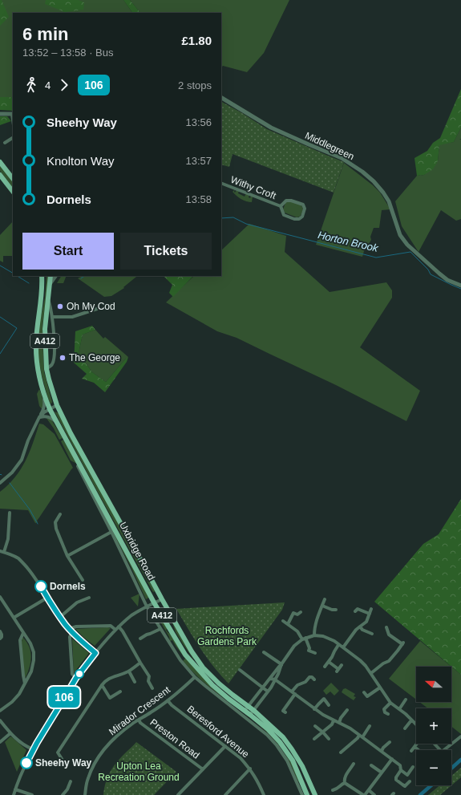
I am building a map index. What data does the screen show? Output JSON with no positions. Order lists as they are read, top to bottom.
{
  "streets": {
    "main road": ["A412", "Uxbridge Road"],
    "street": [
      "Middlegreen",
      "Withy Croft",
      "Mirador Crescent",
      "Beresford Avenue",
      "Preston Road"
    ]
  },
  "crossings": [
    ["Mirador Crescent", "Beresford Avenue"],
    ["Mirador Crescent", "Preston Road"]
  ],
  "water": ["Horton Brook"],
  "parks": ["Rochfords Gardens Park", "Upton Lea Recreation Ground"],
  "places": [
    "Oh My Cod",
    "The George",
    "Dornels",
    "Sheehy Way"
  ],
  "lines": ["bus line 106"],
  "north": "left",
  "page": {
    "on_map": "106",
    "heading": ["6 min", "13:52 – 13:58 · Bus", "£1.80"],
    "legs": ["4", "106", "2 stops"],
    "list": [
      {
        "name": "Sheehy Way",
        "value": "13:56"
      },
      {
        "name": "Knolton Way",
        "value": "13:57"
      },
      {
        "name": "Dornels",
        "value": "13:58"
      }
    ],
    "buttons": ["Start", "Tickets"],
    "map_buttons": ["+", "−"]
  }
}
